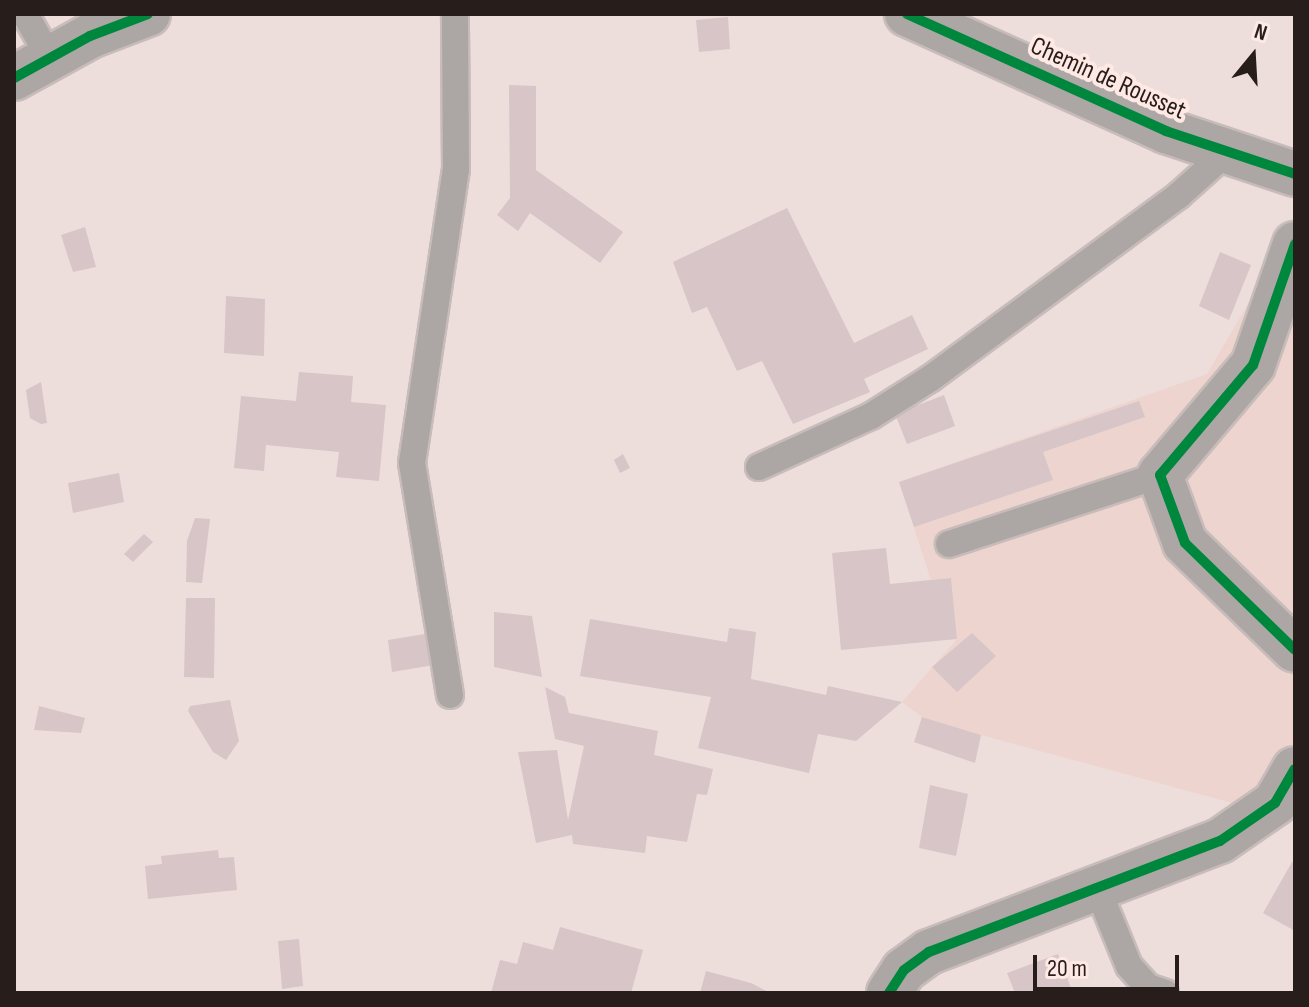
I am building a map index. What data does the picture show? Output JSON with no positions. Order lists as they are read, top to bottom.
{
  "streets": {
    "street": ["Chemin de Rousset"]
  },
  "scale_bar": "20 m",
  "north": "top"
}
